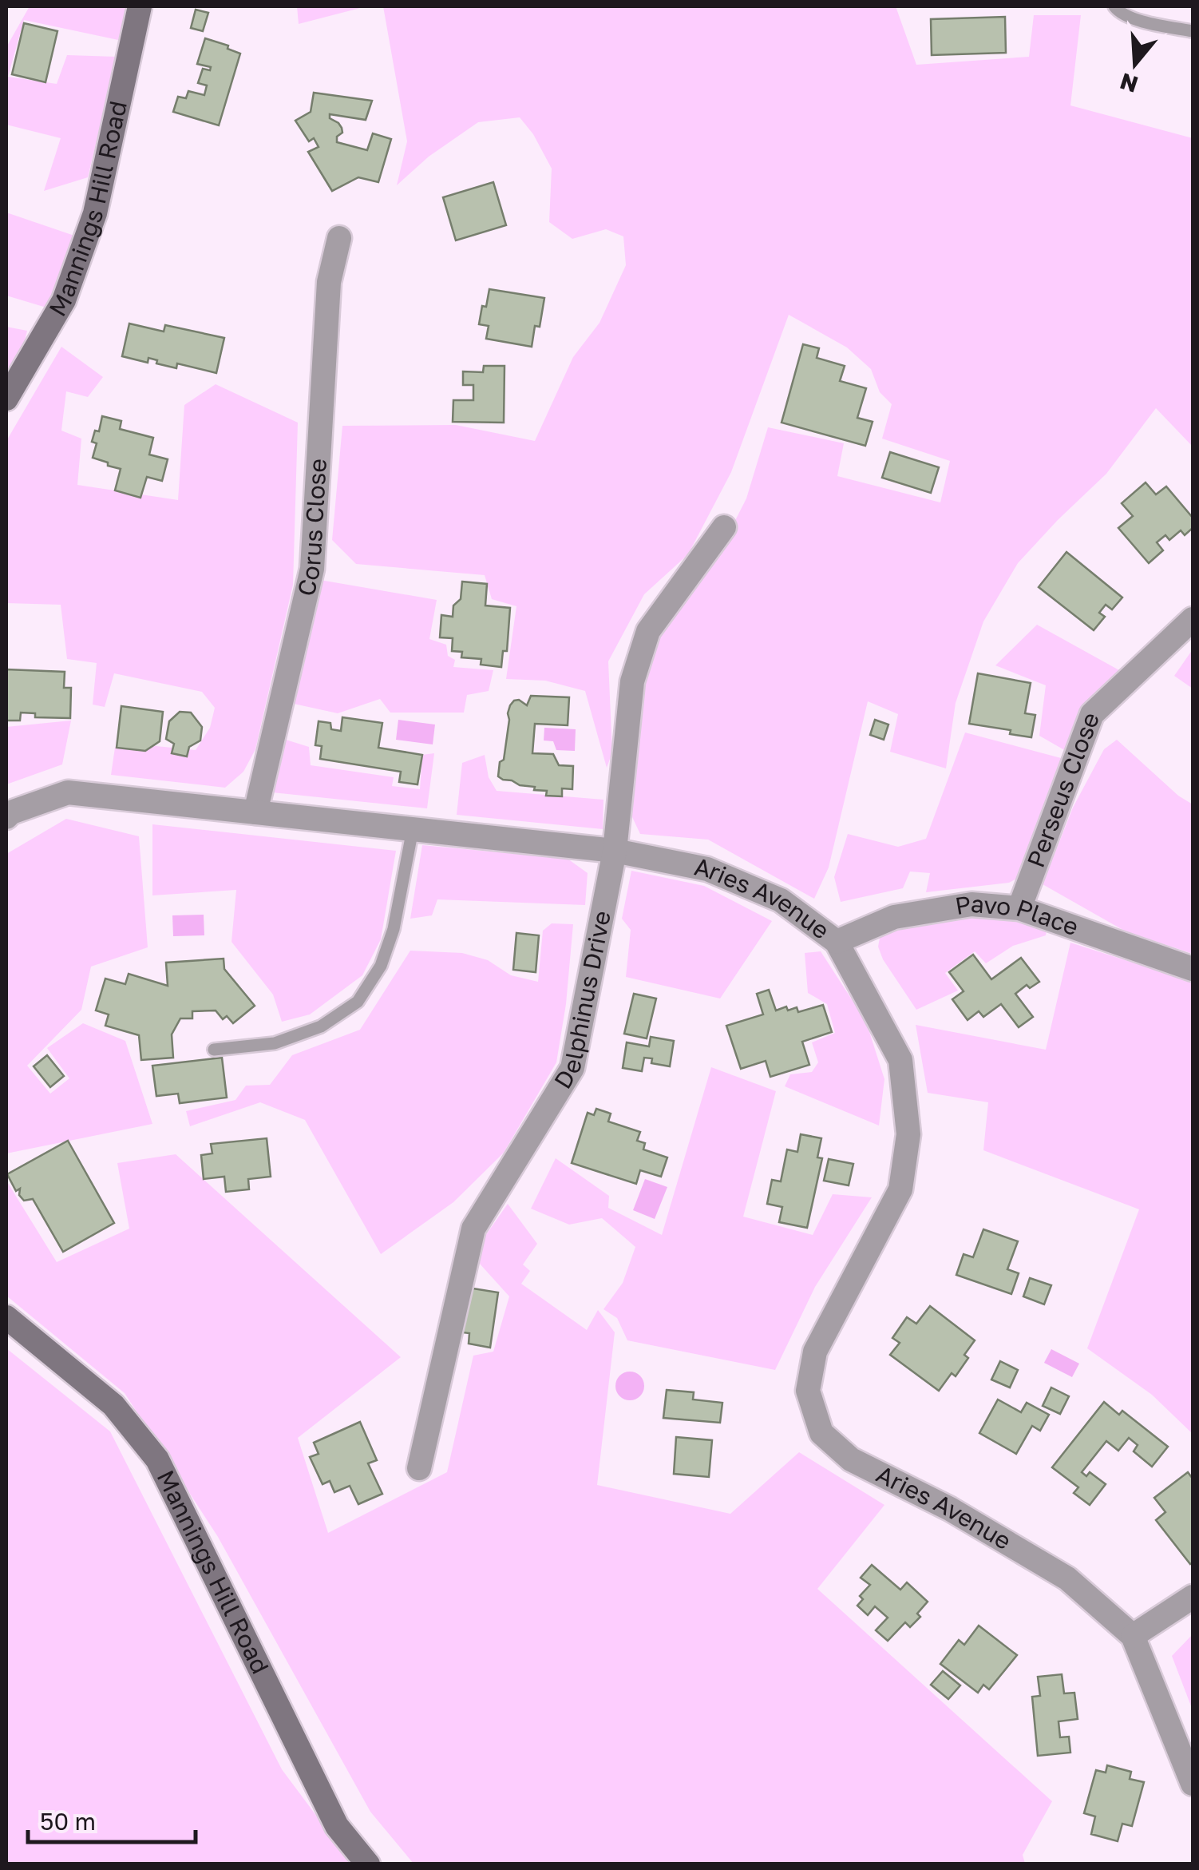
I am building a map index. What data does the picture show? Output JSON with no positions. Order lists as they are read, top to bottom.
{
  "streets": {
    "main road": ["Mannings Hill Road"],
    "street": [
      "Corus Close",
      "Perseus Close",
      "Aries Avenue",
      "Pavo Place",
      "Delphinus Drive"
    ]
  },
  "crossings": [
    ["Corus Close", "Aries Avenue"],
    ["Perseus Close", "Pavo Place"],
    ["Aries Avenue", "Pavo Place"],
    ["Aries Avenue", "Delphinus Drive"]
  ],
  "scale_bar": "50 m",
  "north": "bottom"
}
